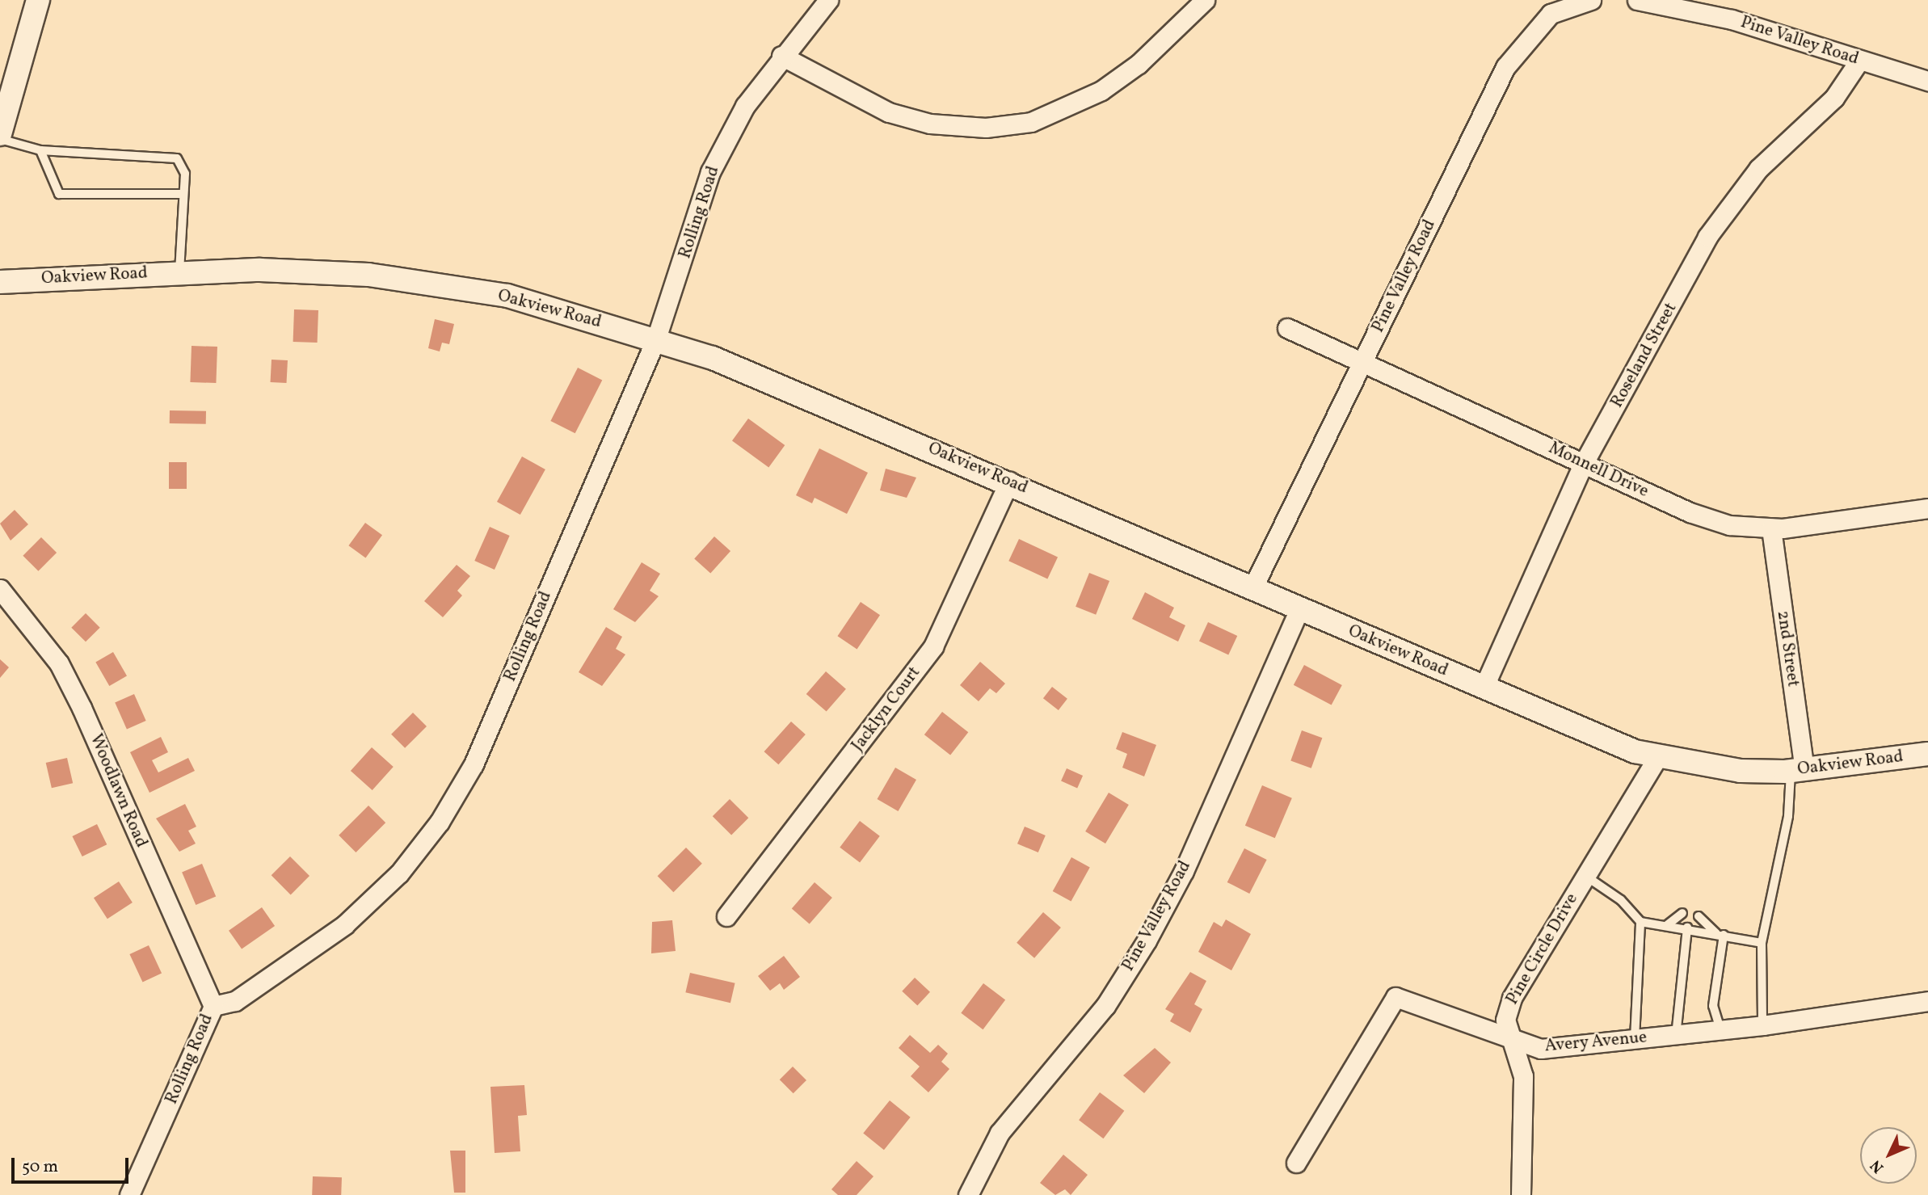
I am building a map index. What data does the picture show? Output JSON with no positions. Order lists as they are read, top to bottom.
{
  "streets": {
    "street": [
      "Pine Valley Road",
      "Rolling Road",
      "Oakview Road",
      "Roseland Street",
      "Monnell Drive",
      "2nd Street",
      "Jacklyn Court",
      "Woodlawn Road",
      "Pine Circle Drive",
      "Avery Avenue"
    ]
  },
  "crossings": [
    ["Pine Valley Road", "Oakview Road"],
    ["Pine Valley Road", "Roseland Street"],
    ["Pine Valley Road", "Monnell Drive"],
    ["Rolling Road", "Oakview Road"],
    ["Rolling Road", "Woodlawn Road"],
    ["Oakview Road", "Roseland Street"],
    ["Oakview Road", "2nd Street"],
    ["Oakview Road", "Jacklyn Court"],
    ["Oakview Road", "Pine Circle Drive"],
    ["Roseland Street", "Monnell Drive"],
    ["Monnell Drive", "2nd Street"],
    ["Pine Circle Drive", "Avery Avenue"]
  ],
  "scale_bar": "50 m",
  "north": "bottom left"
}
